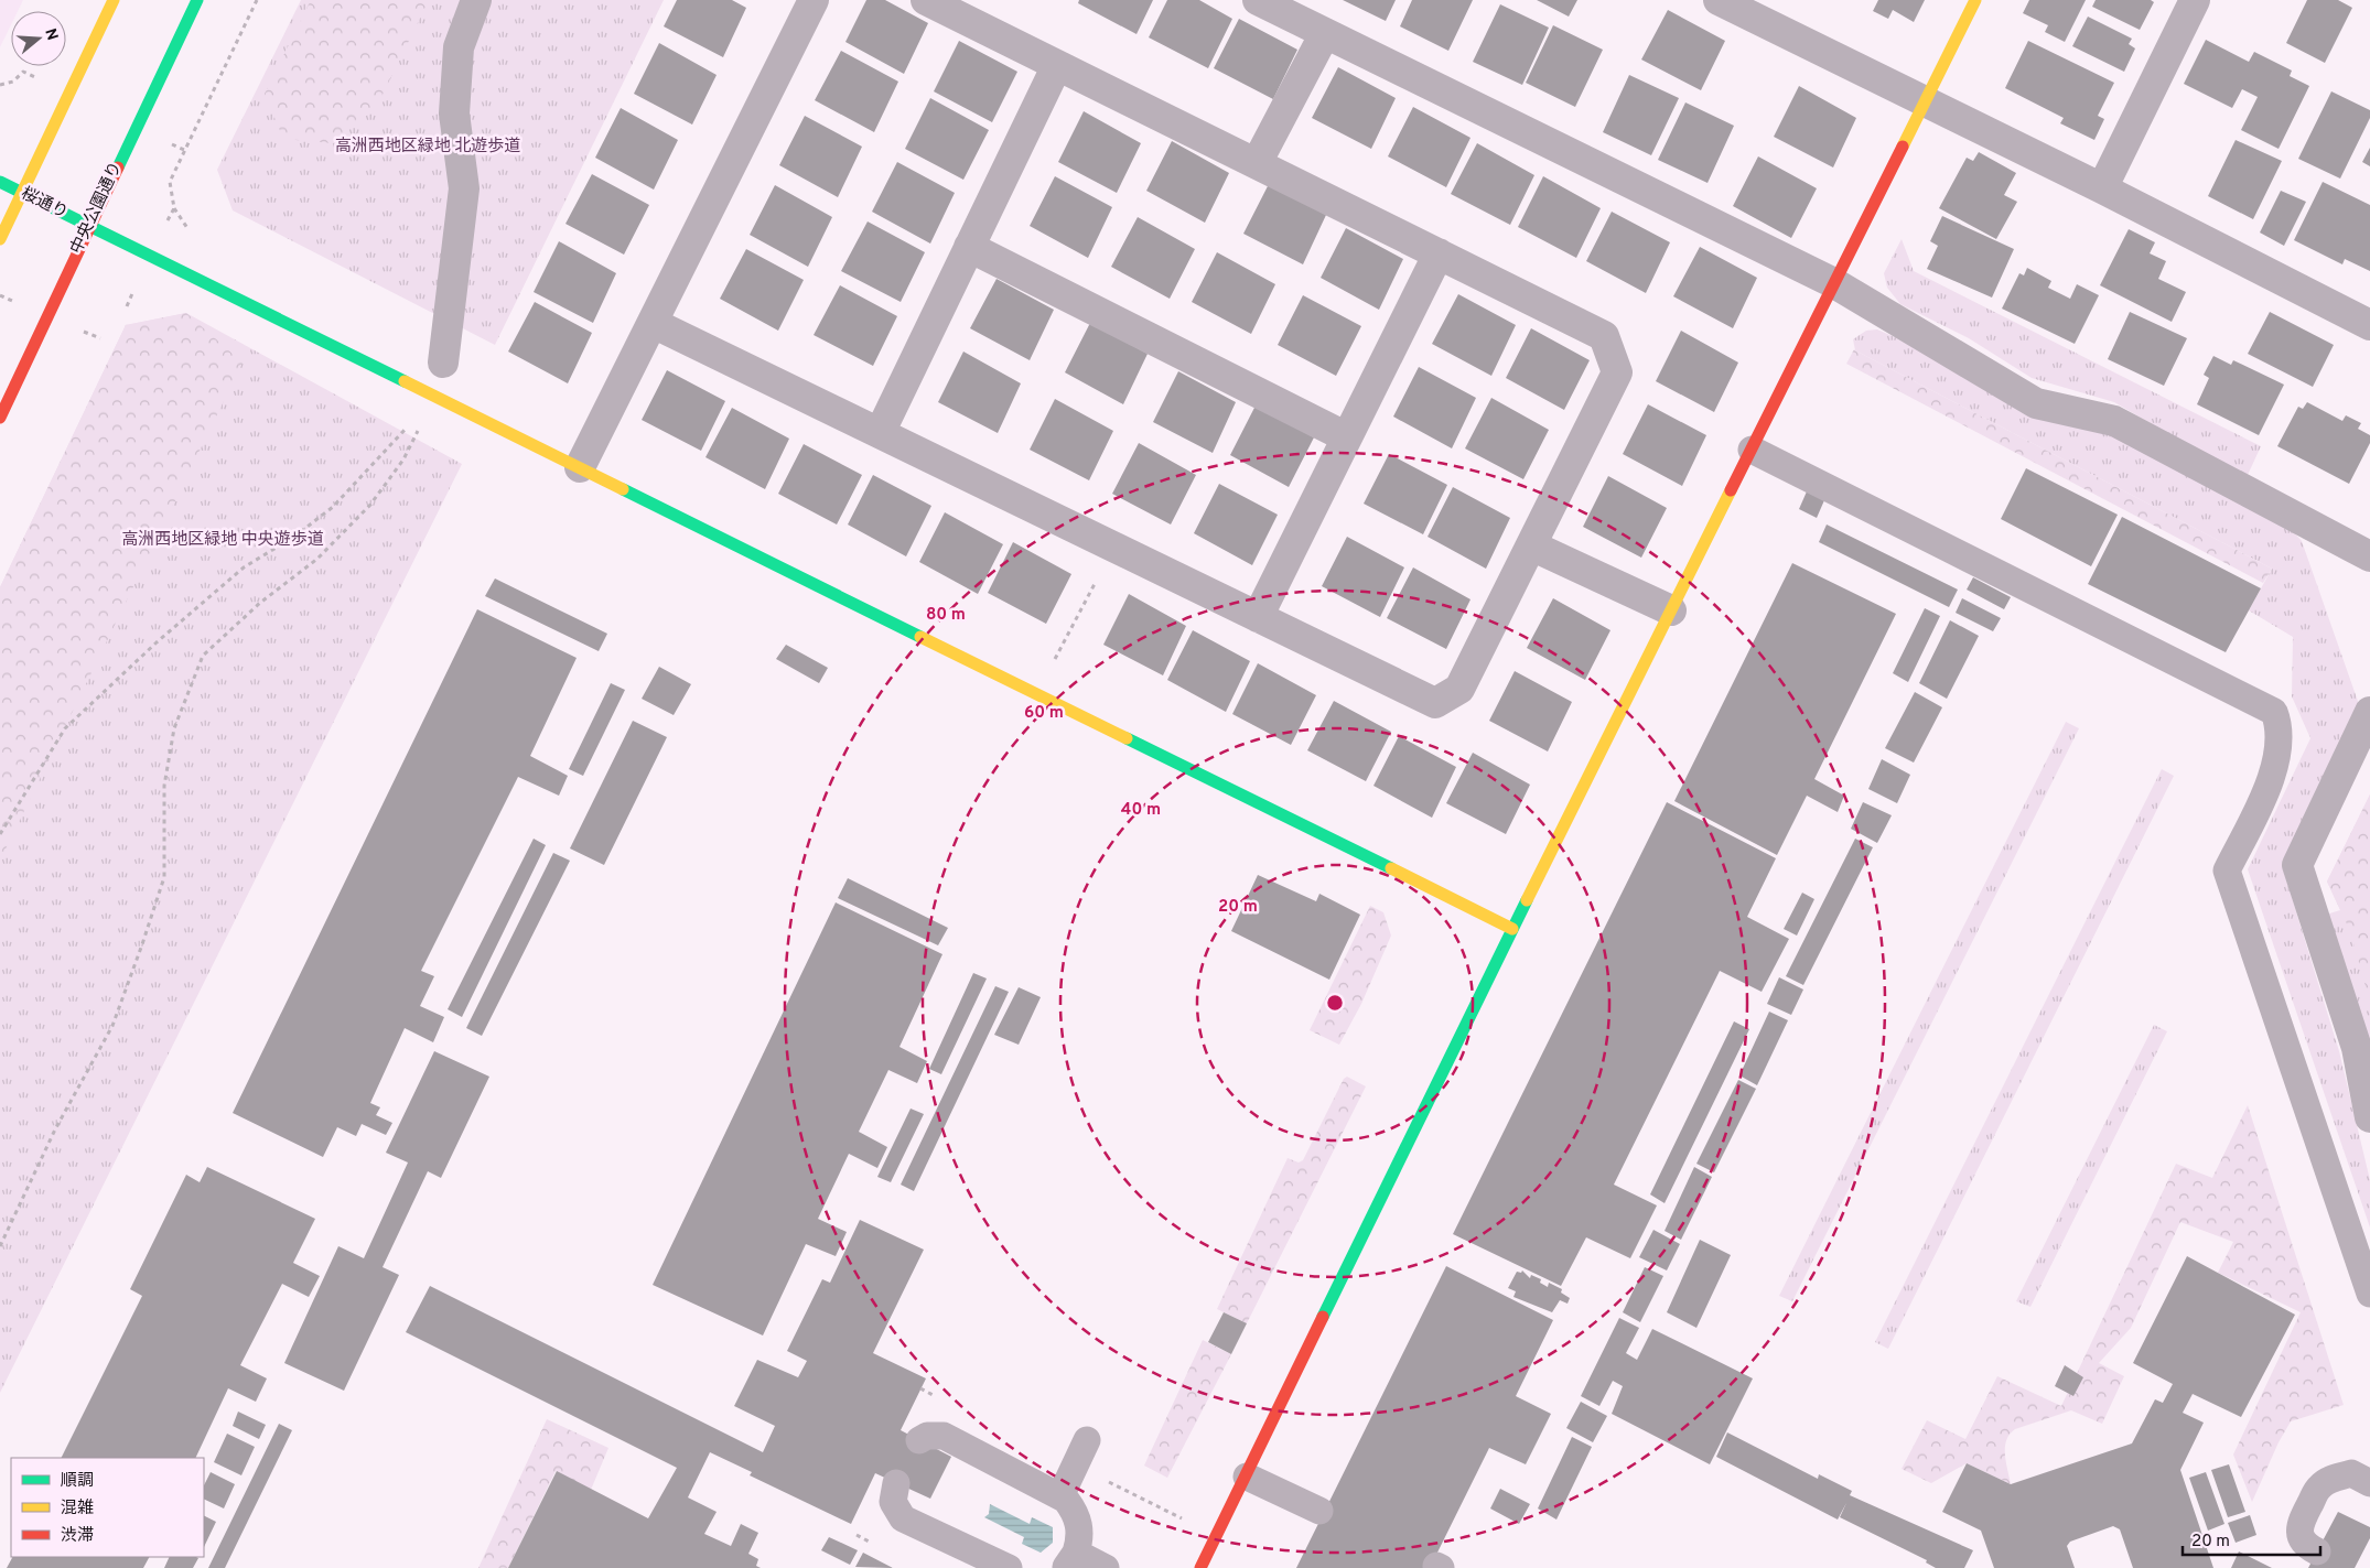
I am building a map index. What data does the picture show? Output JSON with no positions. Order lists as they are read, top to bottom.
{
  "streets": {
    "street": ["桜通り", "中央公園通り"]
  },
  "crossings": [
    ["桜通り", "中央公園通り"]
  ],
  "parks": ["高洲西地区緑地 北遊歩道", "高洲西地区緑地 中央遊歩道"],
  "legend": ["順調", "混雑", "渋滞"],
  "scale_bar": "20 m",
  "north": "right",
  "rings": [
    "80 m",
    "60 m",
    "40 m",
    "20 m"
  ]
}
